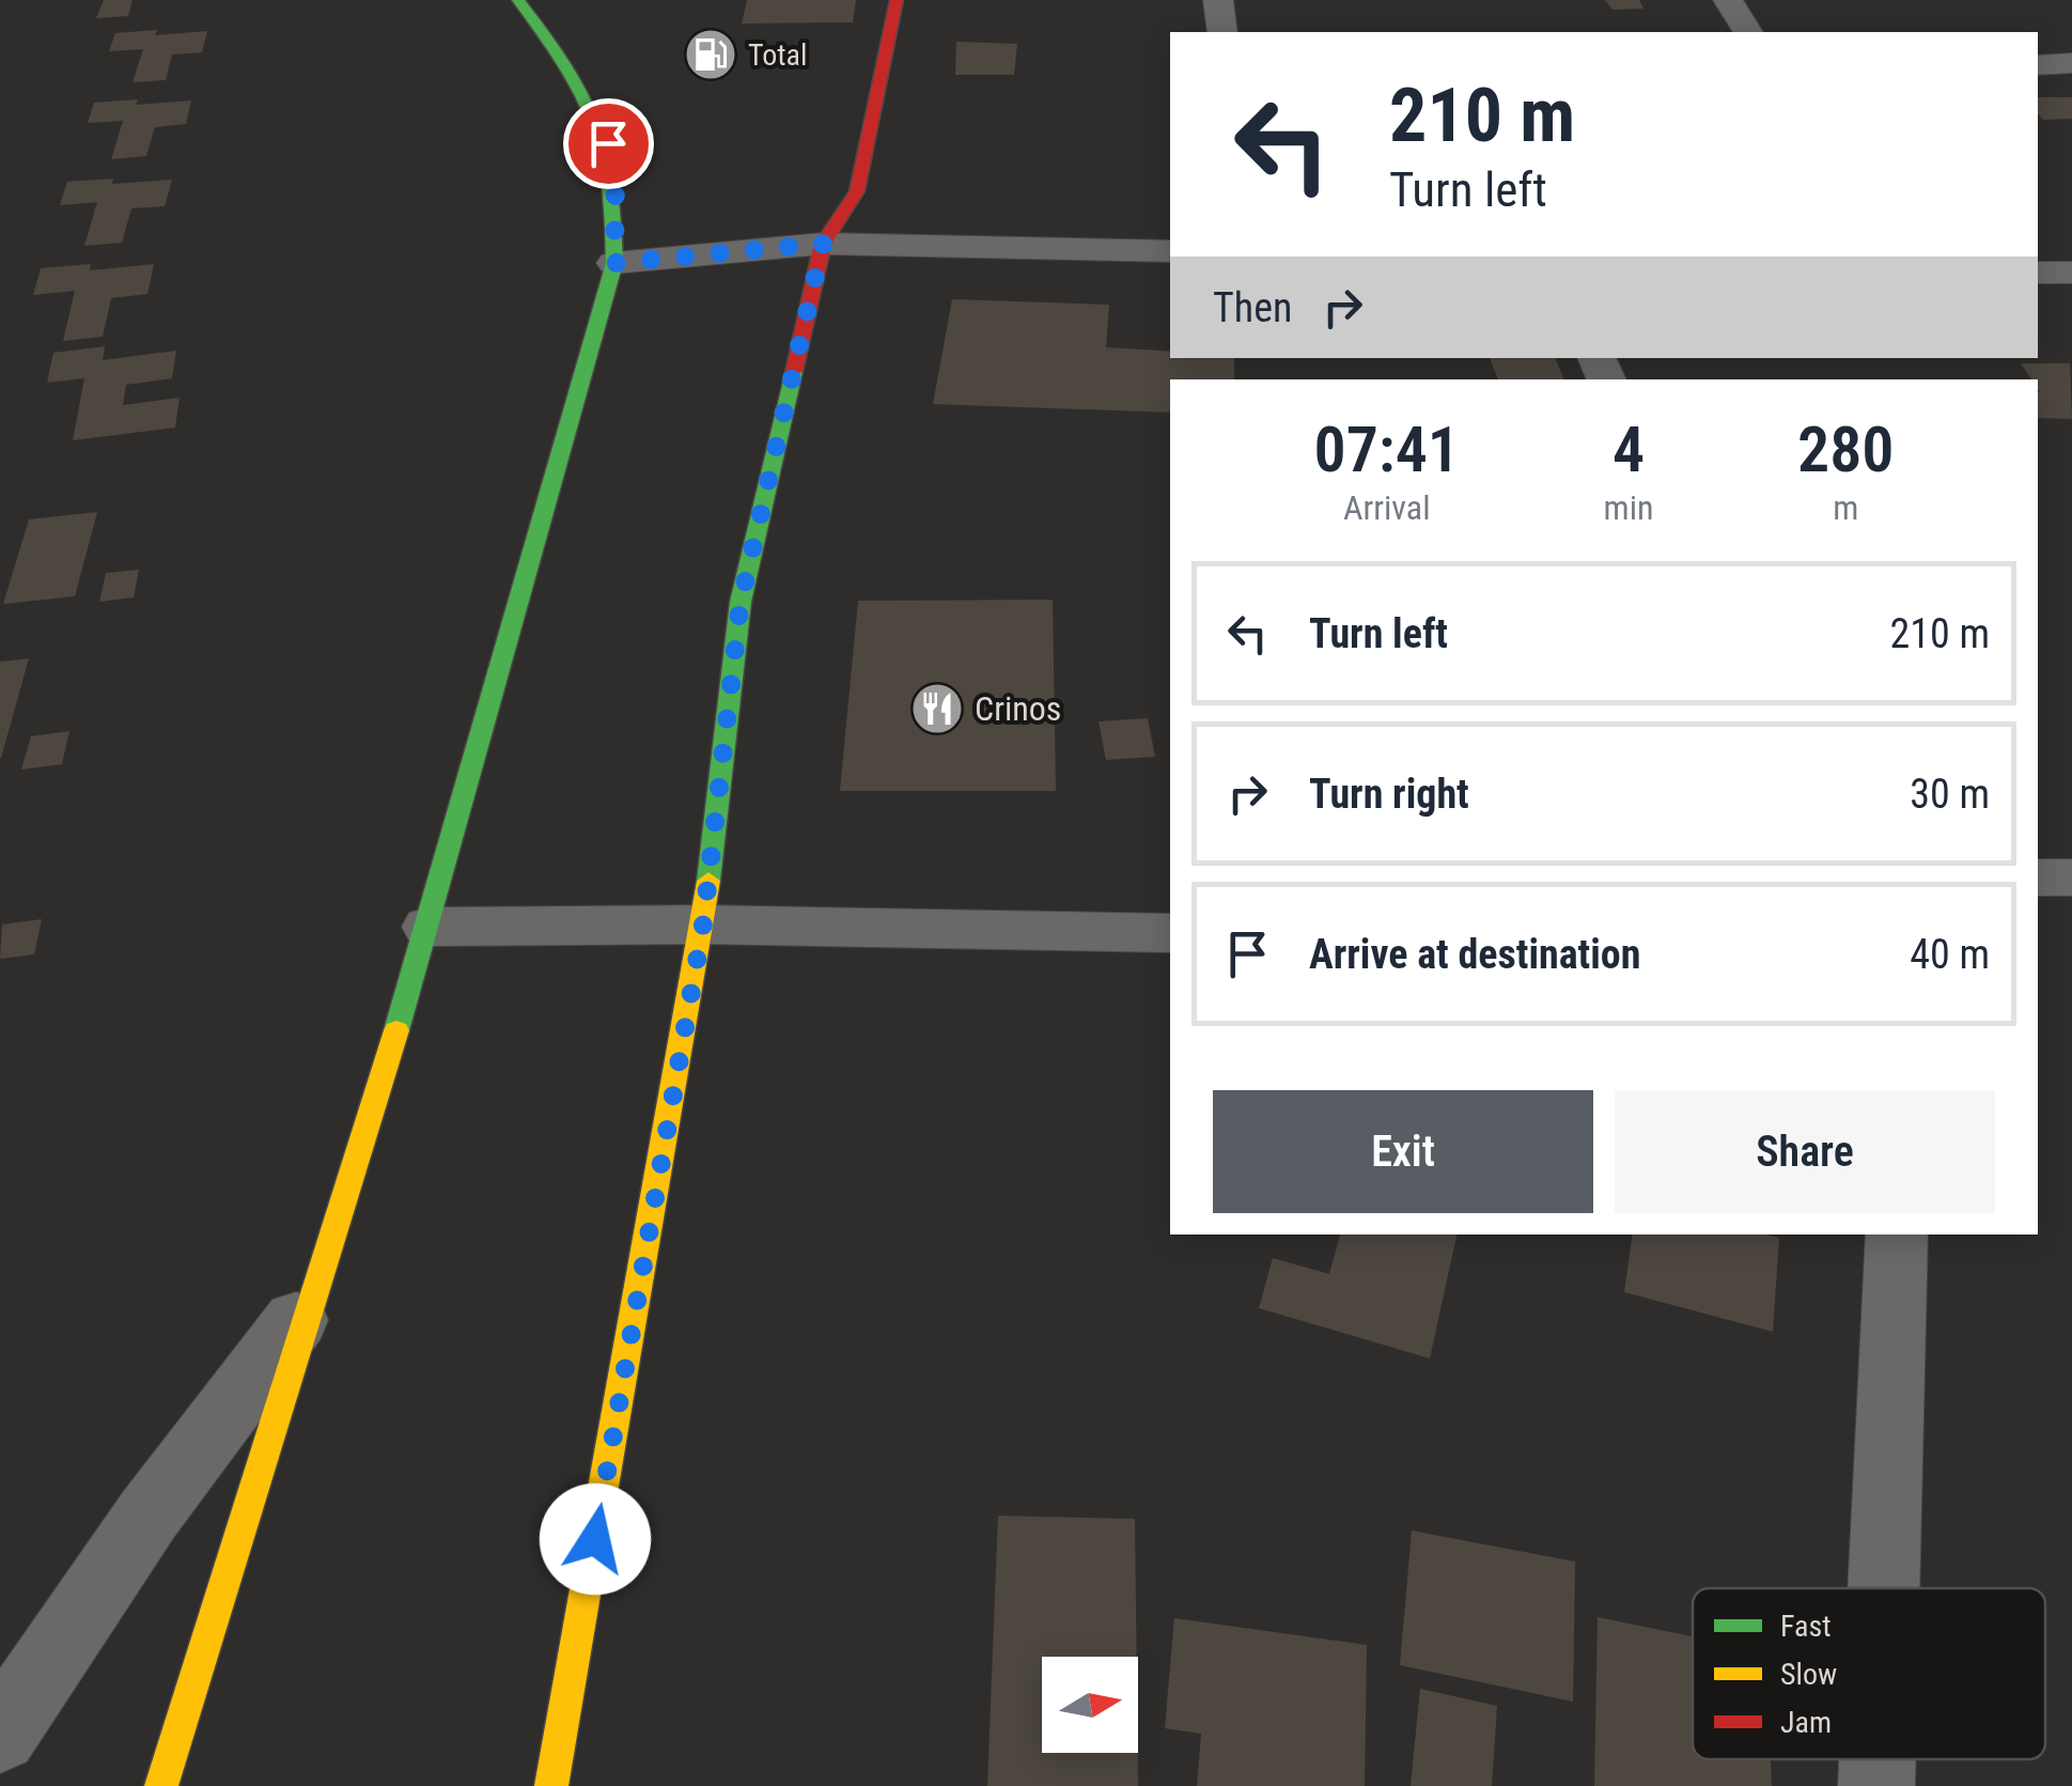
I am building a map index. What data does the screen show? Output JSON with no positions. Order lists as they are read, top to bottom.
{
  "places": {
    "fuel station": ["Total"],
    "restaurant": ["Crinos"]
  },
  "legend": ["Fast", "Slow", "Jam"],
  "north": "right",
  "page": {
    "turn": ["210 m", "Turn left"],
    "then": "Then",
    "eta": [
      "07:41",
      "Arrival",
      "4",
      "min",
      "280",
      "m"
    ],
    "list": [
      {
        "name": "Turn left",
        "value": "210 m"
      },
      {
        "name": "Turn right",
        "value": "30 m"
      },
      {
        "name": "Arrive at destination",
        "value": "40 m"
      }
    ],
    "buttons": ["Exit", "Share"]
  }
}
